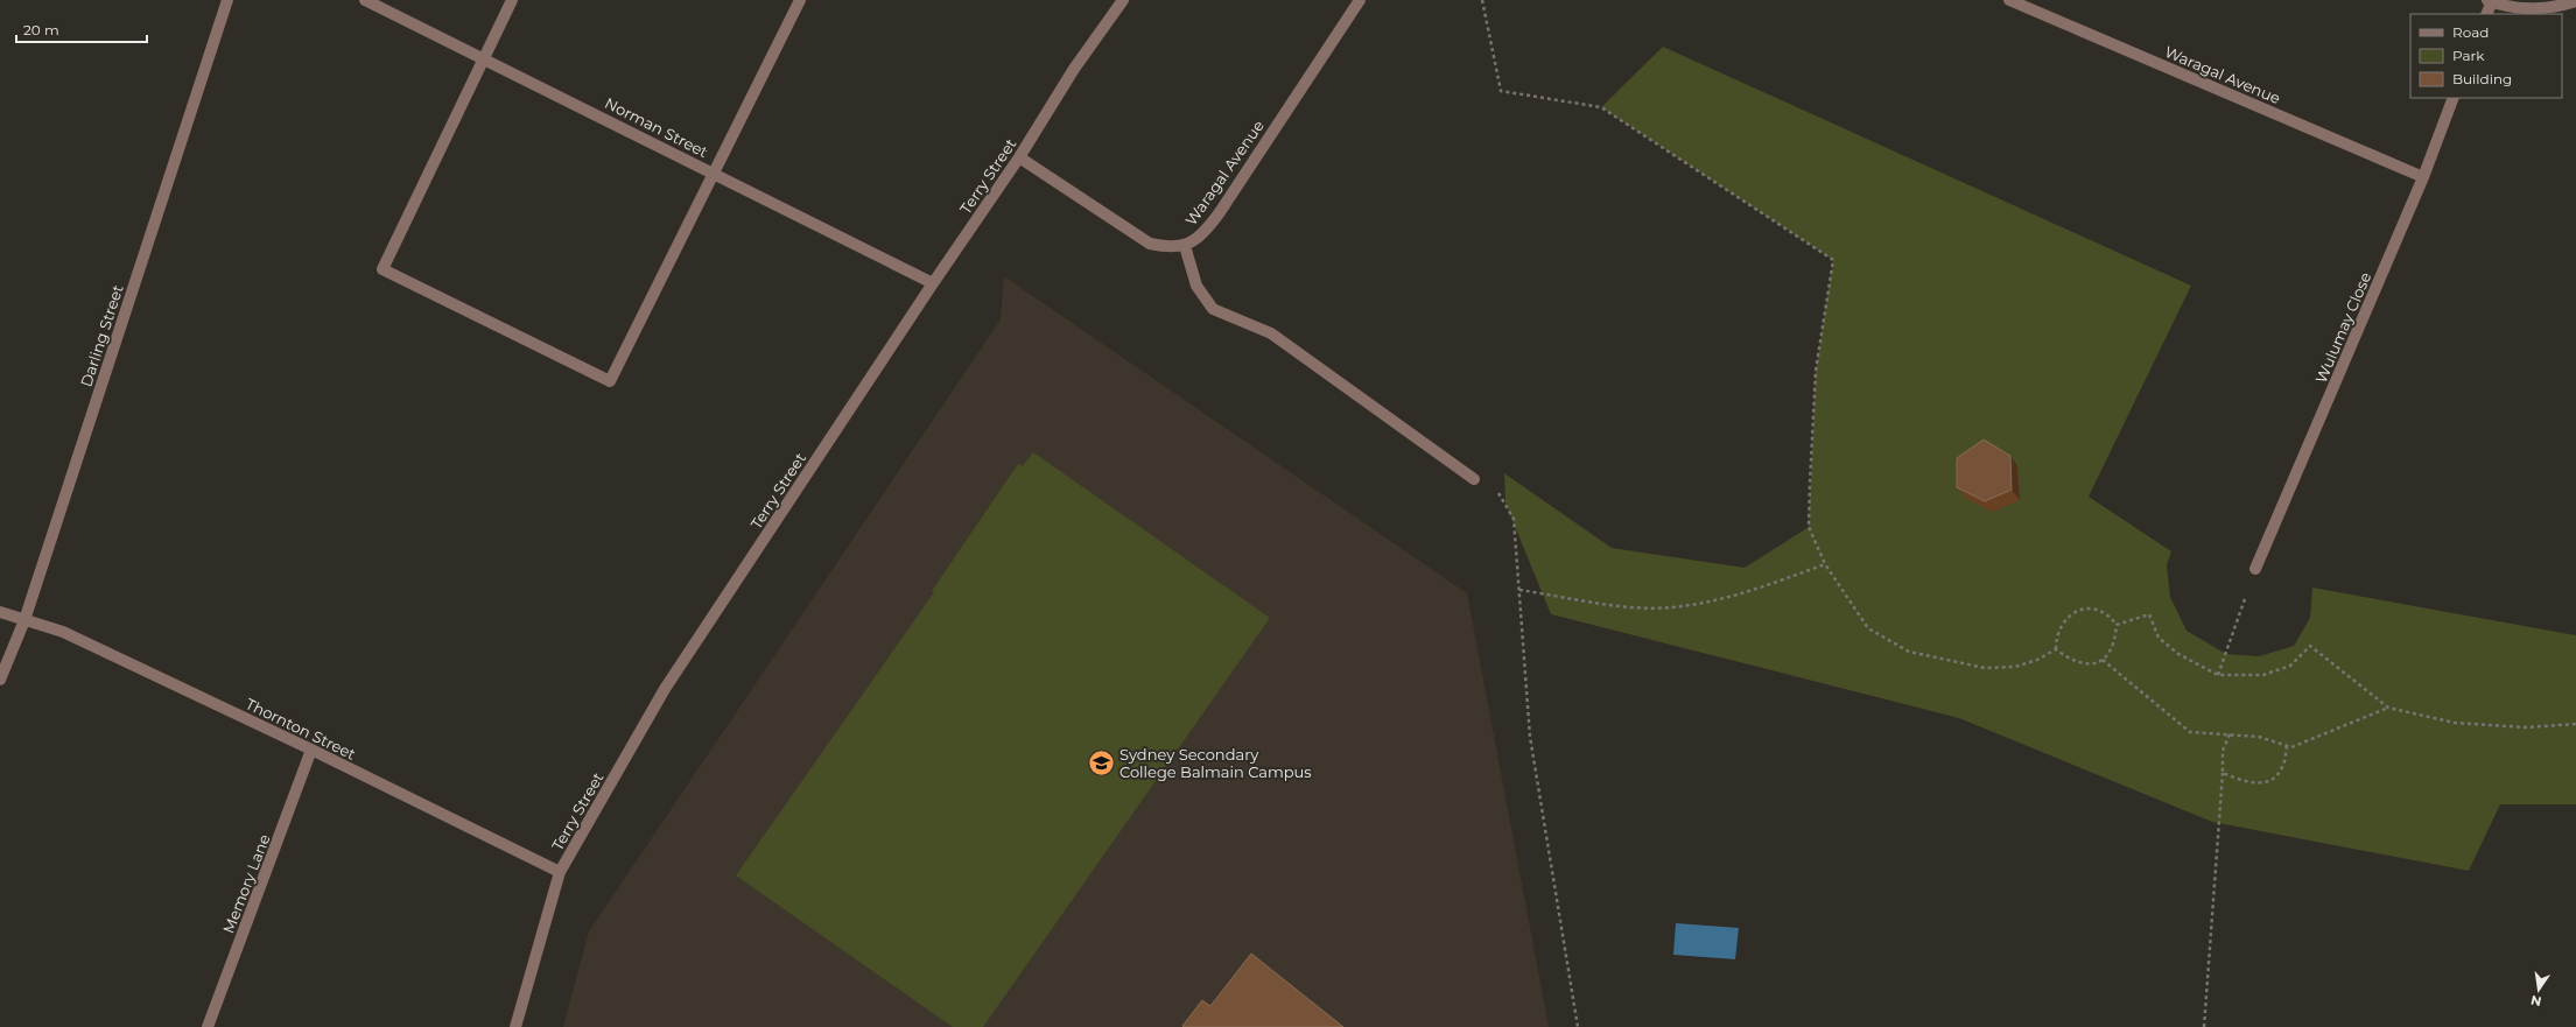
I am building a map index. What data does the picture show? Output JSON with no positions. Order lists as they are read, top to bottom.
{
  "streets": {
    "street": [
      "Waragal Avenue",
      "Norman Street",
      "Terry Street",
      "Wulumay Close",
      "Darling Street",
      "Thornton Street",
      "Memory Lane"
    ]
  },
  "crossings": [
    ["Waragal Avenue", "Terry Street"],
    ["Waragal Avenue", "Wulumay Close"],
    ["Norman Street", "Terry Street"],
    ["Terry Street", "Thornton Street"],
    ["Darling Street", "Thornton Street"],
    ["Thornton Street", "Memory Lane"]
  ],
  "places": {
    "school or university": ["Sydney Secondary College Balmain Campus"]
  },
  "legend": ["Road", "Park", "Building"],
  "scale_bar": "20 m",
  "north": "bottom"
}
